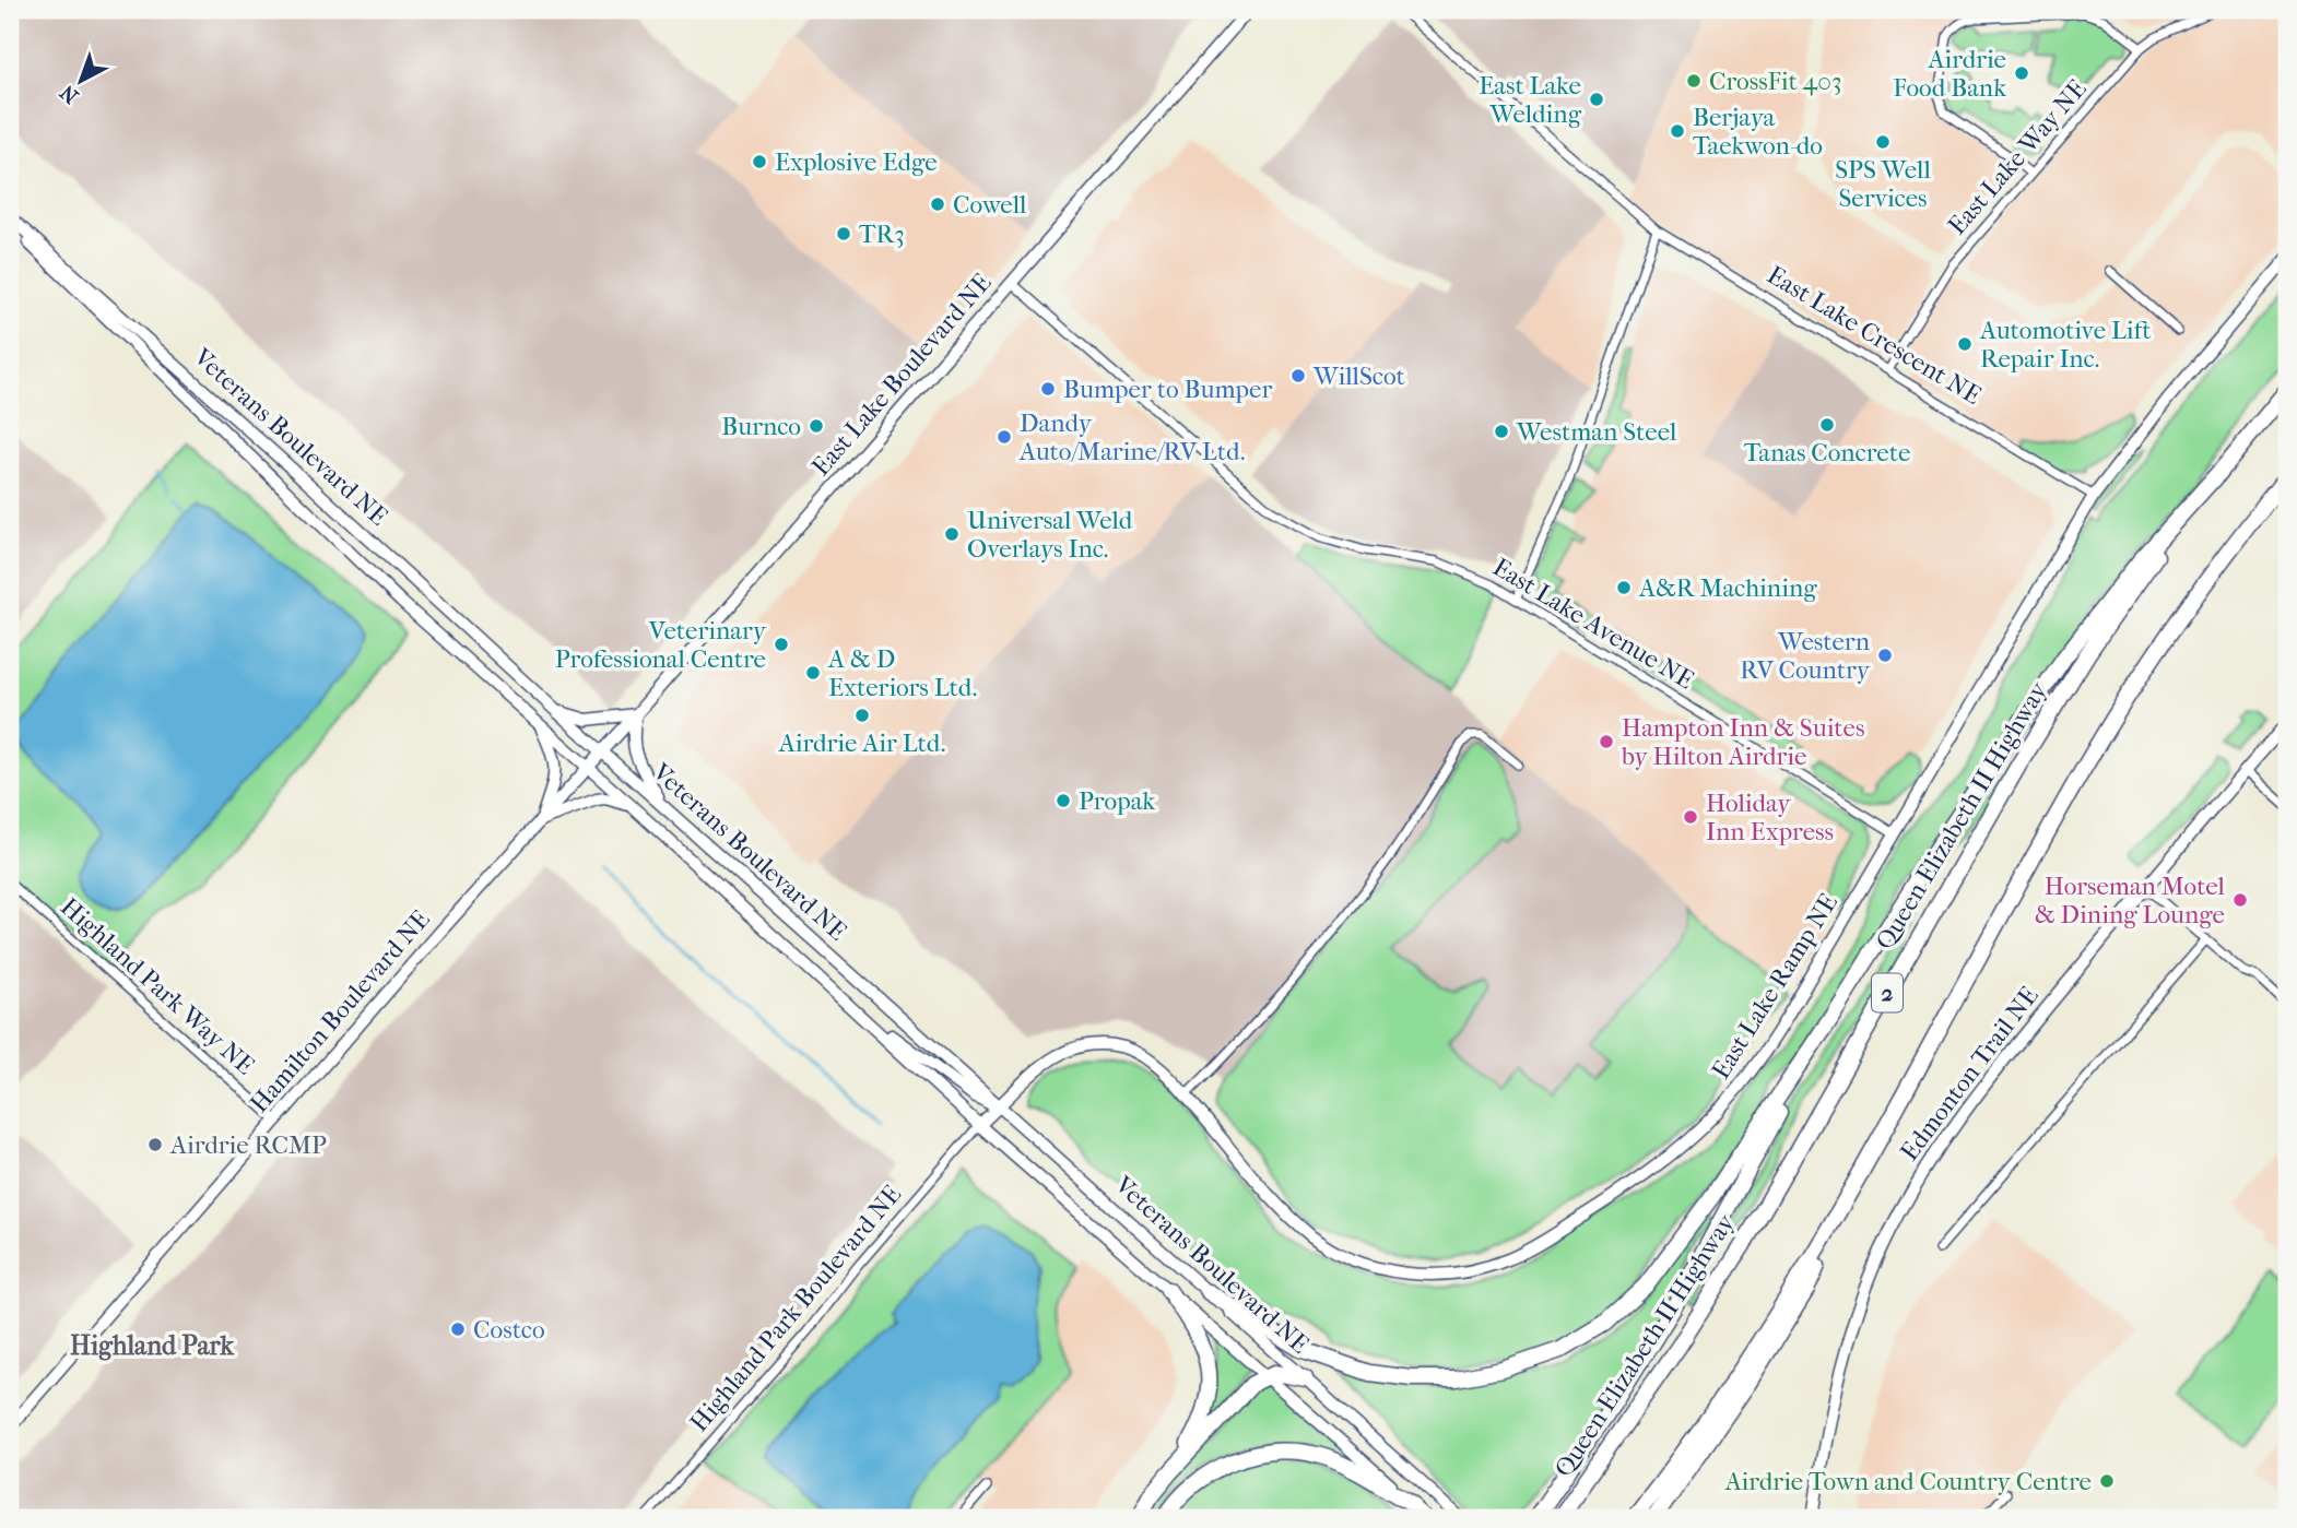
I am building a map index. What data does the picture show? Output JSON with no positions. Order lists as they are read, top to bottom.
{
  "streets": {
    "highway": ["Queen Elizabeth II Highway", "2"],
    "main road": [
      "East Lake Boulevard NE",
      "Veterans Boulevard NE",
      "East Lake Ramp NE",
      "Hamilton Boulevard NE",
      "Edmonton Trail NE"
    ],
    "street": [
      "East Lake Way NE",
      "East Lake Crescent NE",
      "East Lake Avenue NE",
      "Highland Park Way NE",
      "Highland Park Boulevard NE"
    ]
  },
  "crossings": [
    ["East Lake Way NE", "East Lake Crescent NE"],
    ["East Lake Crescent NE", "East Lake Ramp NE"],
    ["East Lake Boulevard NE", "Veterans Boulevard NE"],
    ["East Lake Boulevard NE", "East Lake Avenue NE"],
    ["East Lake Boulevard NE", "Hamilton Boulevard NE"],
    ["Veterans Boulevard NE", "East Lake Ramp NE"],
    ["Veterans Boulevard NE", "Hamilton Boulevard NE"],
    ["Veterans Boulevard NE", "Highland Park Boulevard NE"],
    ["East Lake Avenue NE", "East Lake Ramp NE"],
    ["Highland Park Way NE", "Hamilton Boulevard NE"],
    ["East Lake Ramp NE", "Highland Park Boulevard NE"]
  ],
  "districts": ["Highland Park"],
  "places": [
    "Airdrie Food Bank",
    "CrossFit 403",
    "East Lake Welding",
    "Berjaya Taekwon-do",
    "SPS Well Services",
    "Explosive Edge",
    "Cowell",
    "TR3",
    "Automotive Lift Repair Inc.",
    "WillScot",
    "Bumper to Bumper",
    "Tanas Concrete",
    "Burnco",
    "Westman Steel",
    "Dandy Auto/Marine/RV Ltd.",
    "Universal Weld Overlays Inc.",
    "A&R Machining",
    "Veterinary Professional Centre",
    "Western RV Country",
    "A & D Exteriors Ltd.",
    "Airdrie Air Ltd.",
    "Hampton Inn & Suites by Hilton Airdrie",
    "Propak",
    "Holiday Inn Express",
    "Horseman Motel & Dining Lounge",
    "Airdrie RCMP",
    "Costco",
    "Airdrie Town and Country Centre"
  ],
  "north": "bottom left"
}
